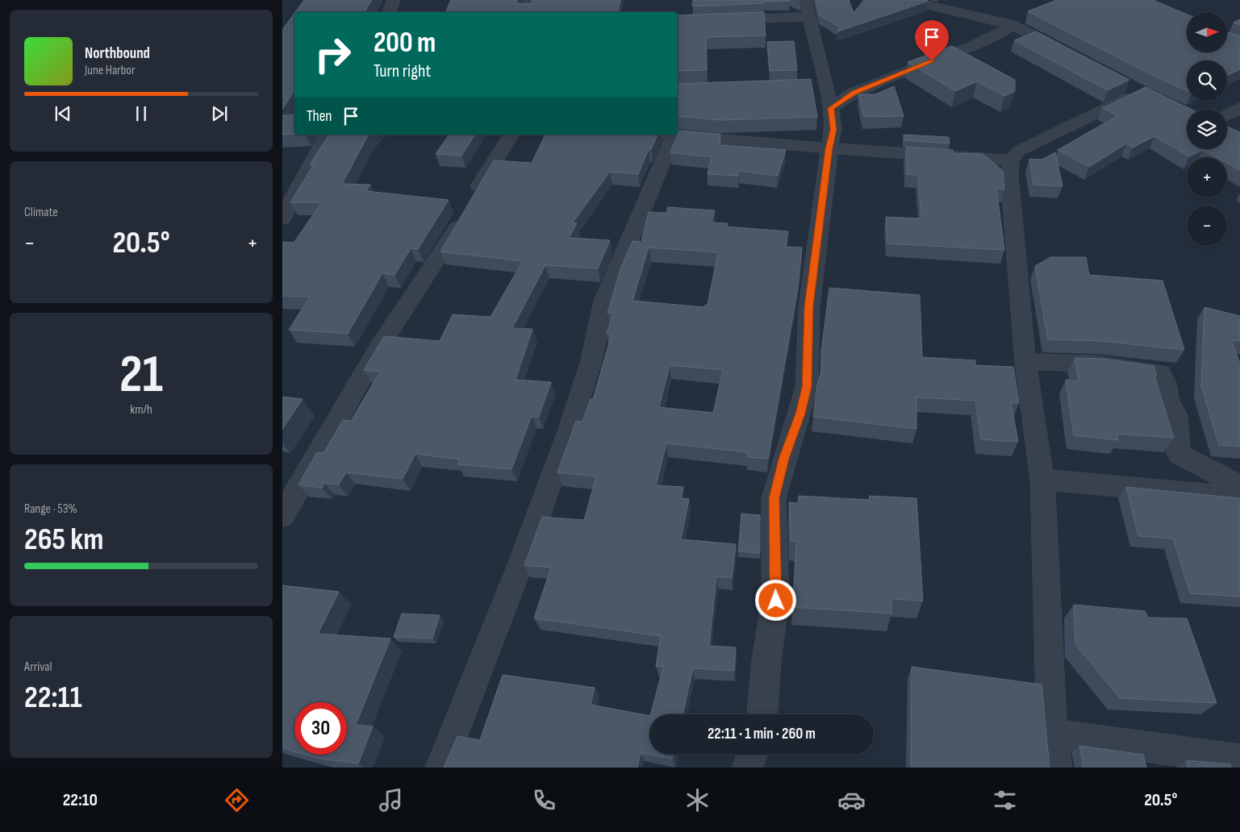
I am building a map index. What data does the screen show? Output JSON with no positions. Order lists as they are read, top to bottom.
{
  "north": "right",
  "page": {
    "map_buttons": ["+", "−"],
    "turn": ["200 m", "Turn right"],
    "song": ["Northbound", "June Harbor"],
    "then": "Then",
    "tile": [
      "Climate",
      ["21", "km/h"],
      ["Range · 53%", "265 km"],
      ["Arrival", "22:11"]
    ],
    "heat": ["−", "20.5°", "+"],
    "limit": "30",
    "trip": "22:11 · 1 min · 260 m",
    "tabs": ["22:10", "20.5°"]
  }
}
